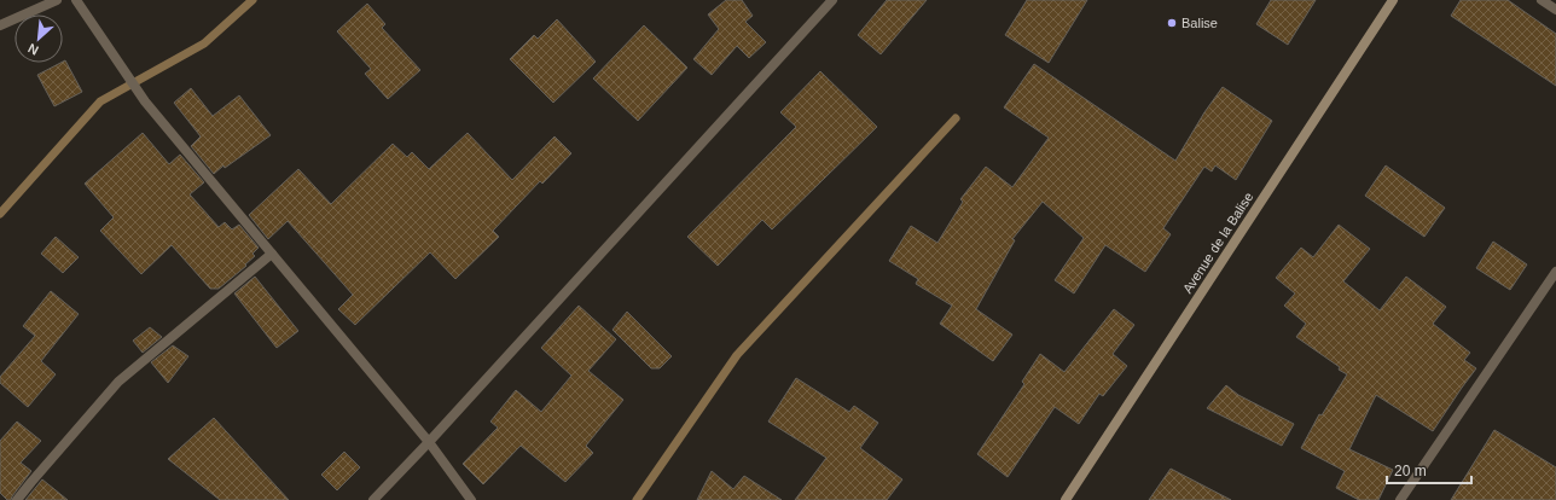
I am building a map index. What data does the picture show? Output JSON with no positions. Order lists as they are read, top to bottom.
{
  "streets": {
    "street": ["Avenue de la Balise"]
  },
  "places": ["Balise"],
  "scale_bar": "20 m",
  "north": "bottom left"
}
